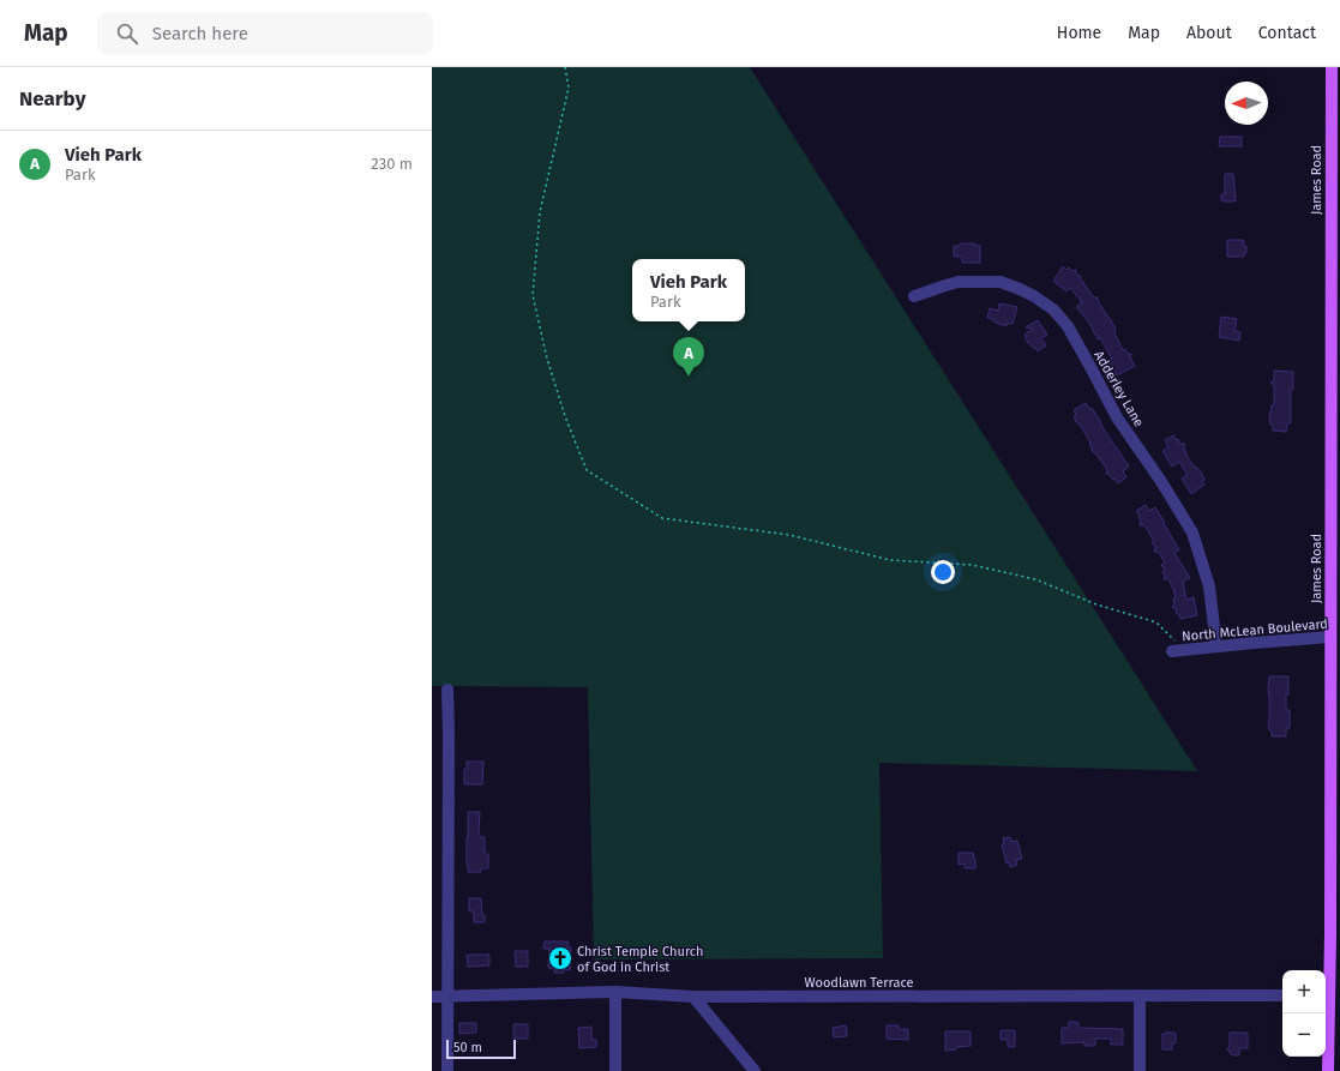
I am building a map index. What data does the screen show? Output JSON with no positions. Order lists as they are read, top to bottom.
{
  "streets": {
    "main road": ["James Road"],
    "street": ["Adderley Lane", "North McLean Boulevard", "Woodlawn Terrace"]
  },
  "crossings": [
    ["James Road", "North McLean Boulevard"],
    ["Adderley Lane", "North McLean Boulevard"]
  ],
  "places": {
    "church": ["Christ Temple Church of God in Christ"]
  },
  "scale_bar": "50 m",
  "north": "left",
  "page": {
    "header": "Map",
    "search": "Search here",
    "nav": [
      "Home",
      "Map",
      "About",
      "Contact"
    ],
    "heading": "Nearby",
    "list": [
      {
        "mark": "A",
        "name": "Vieh Park",
        "note": "Park",
        "value": "230 m"
      }
    ],
    "popup": ["Vieh Park", "Park"],
    "pins": "A",
    "map_buttons": ["+", "−"],
    "scale": "50 m"
  }
}
